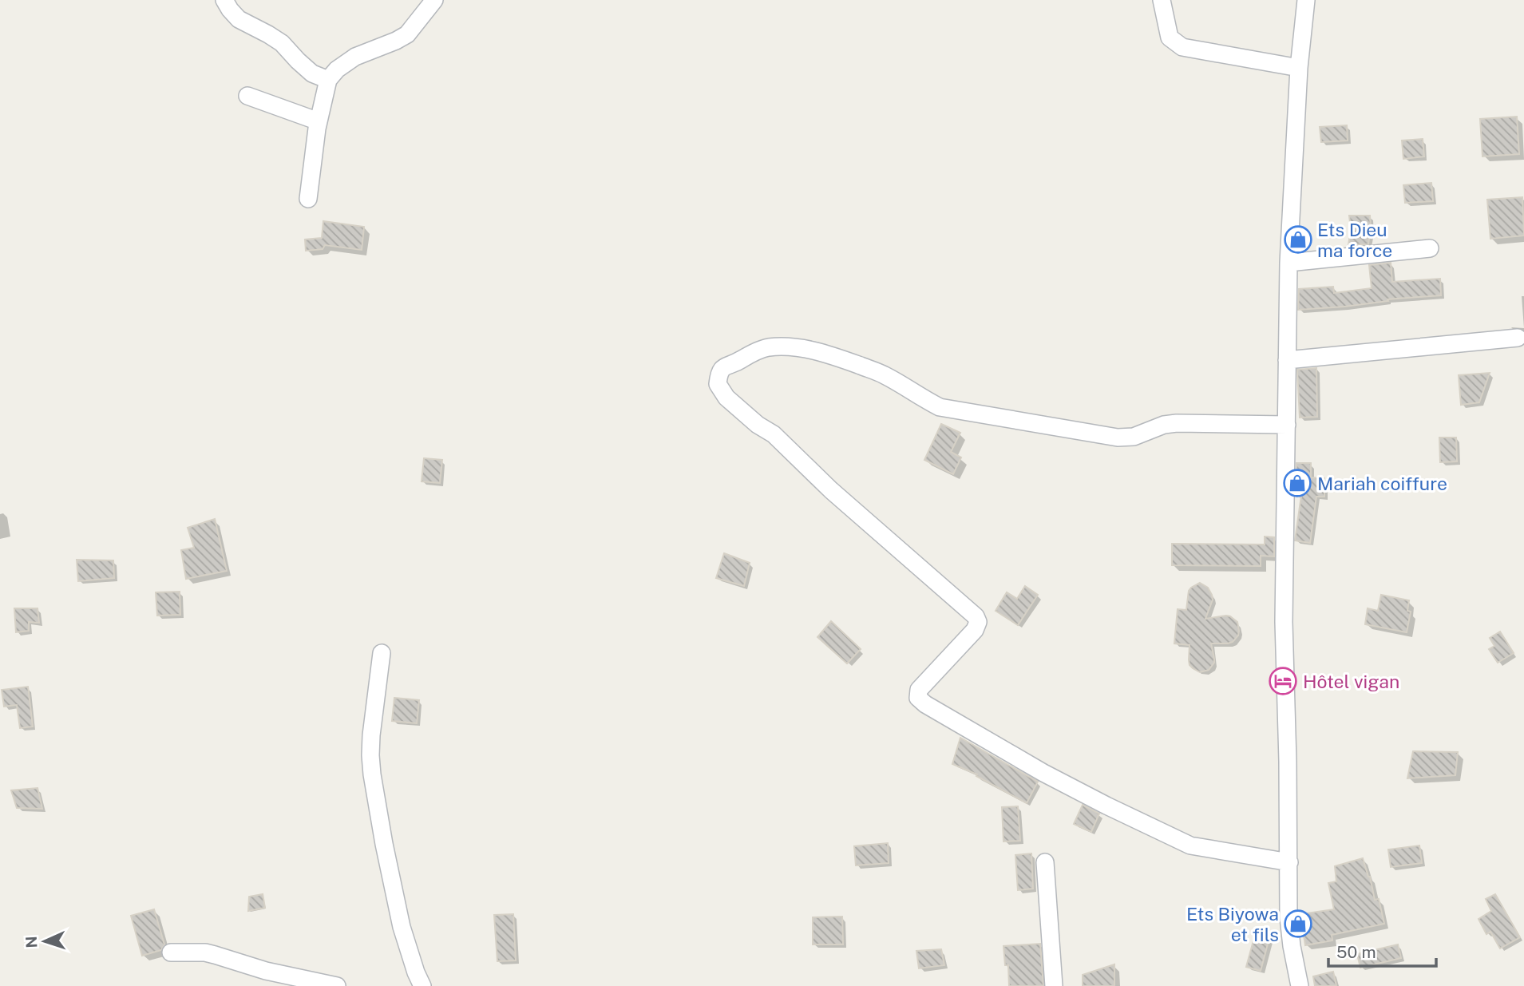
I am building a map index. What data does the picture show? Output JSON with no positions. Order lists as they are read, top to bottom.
{
  "places": {
    "shop": ["Ets Dieu ma force", "Mariah coiffure", "Ets Biyowa et fils"],
    "hotel": ["Hôtel vigan"]
  },
  "scale_bar": "50 m",
  "north": "left"
}
